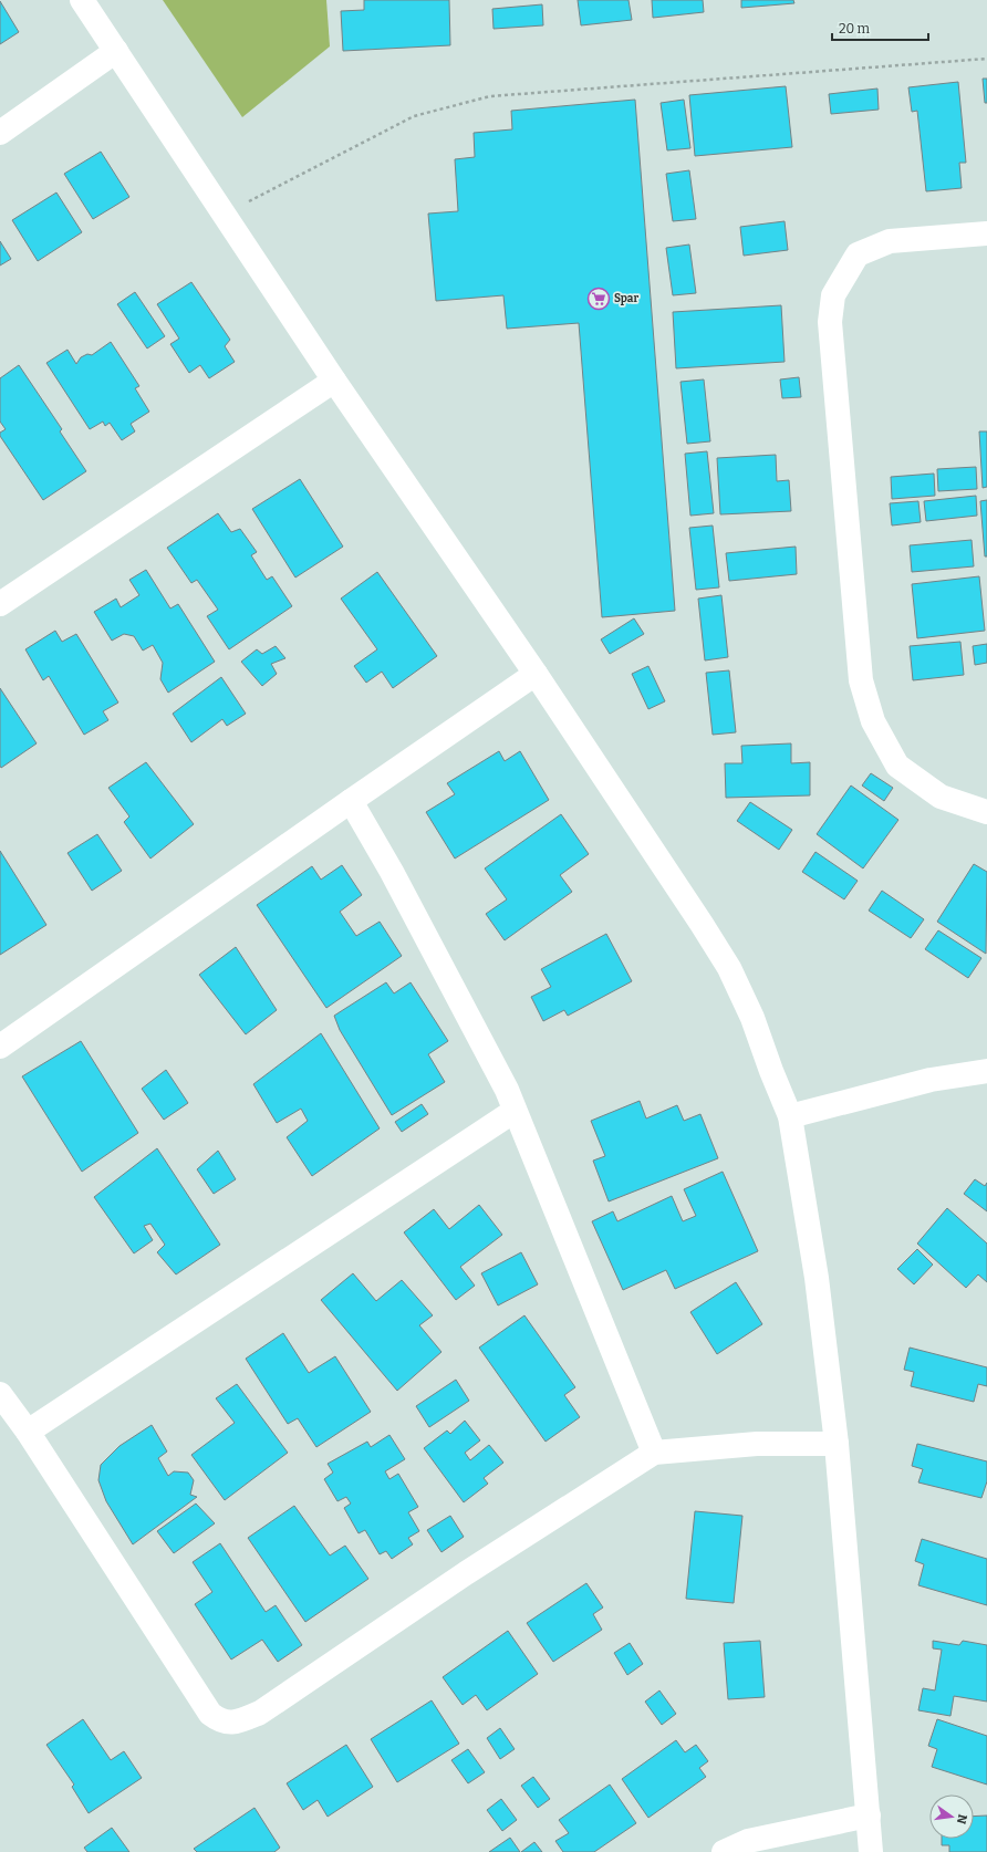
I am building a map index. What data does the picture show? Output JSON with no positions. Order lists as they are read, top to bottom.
{
  "places": {
    "supermarket": ["Spar"]
  },
  "scale_bar": "20 m",
  "north": "right"
}
